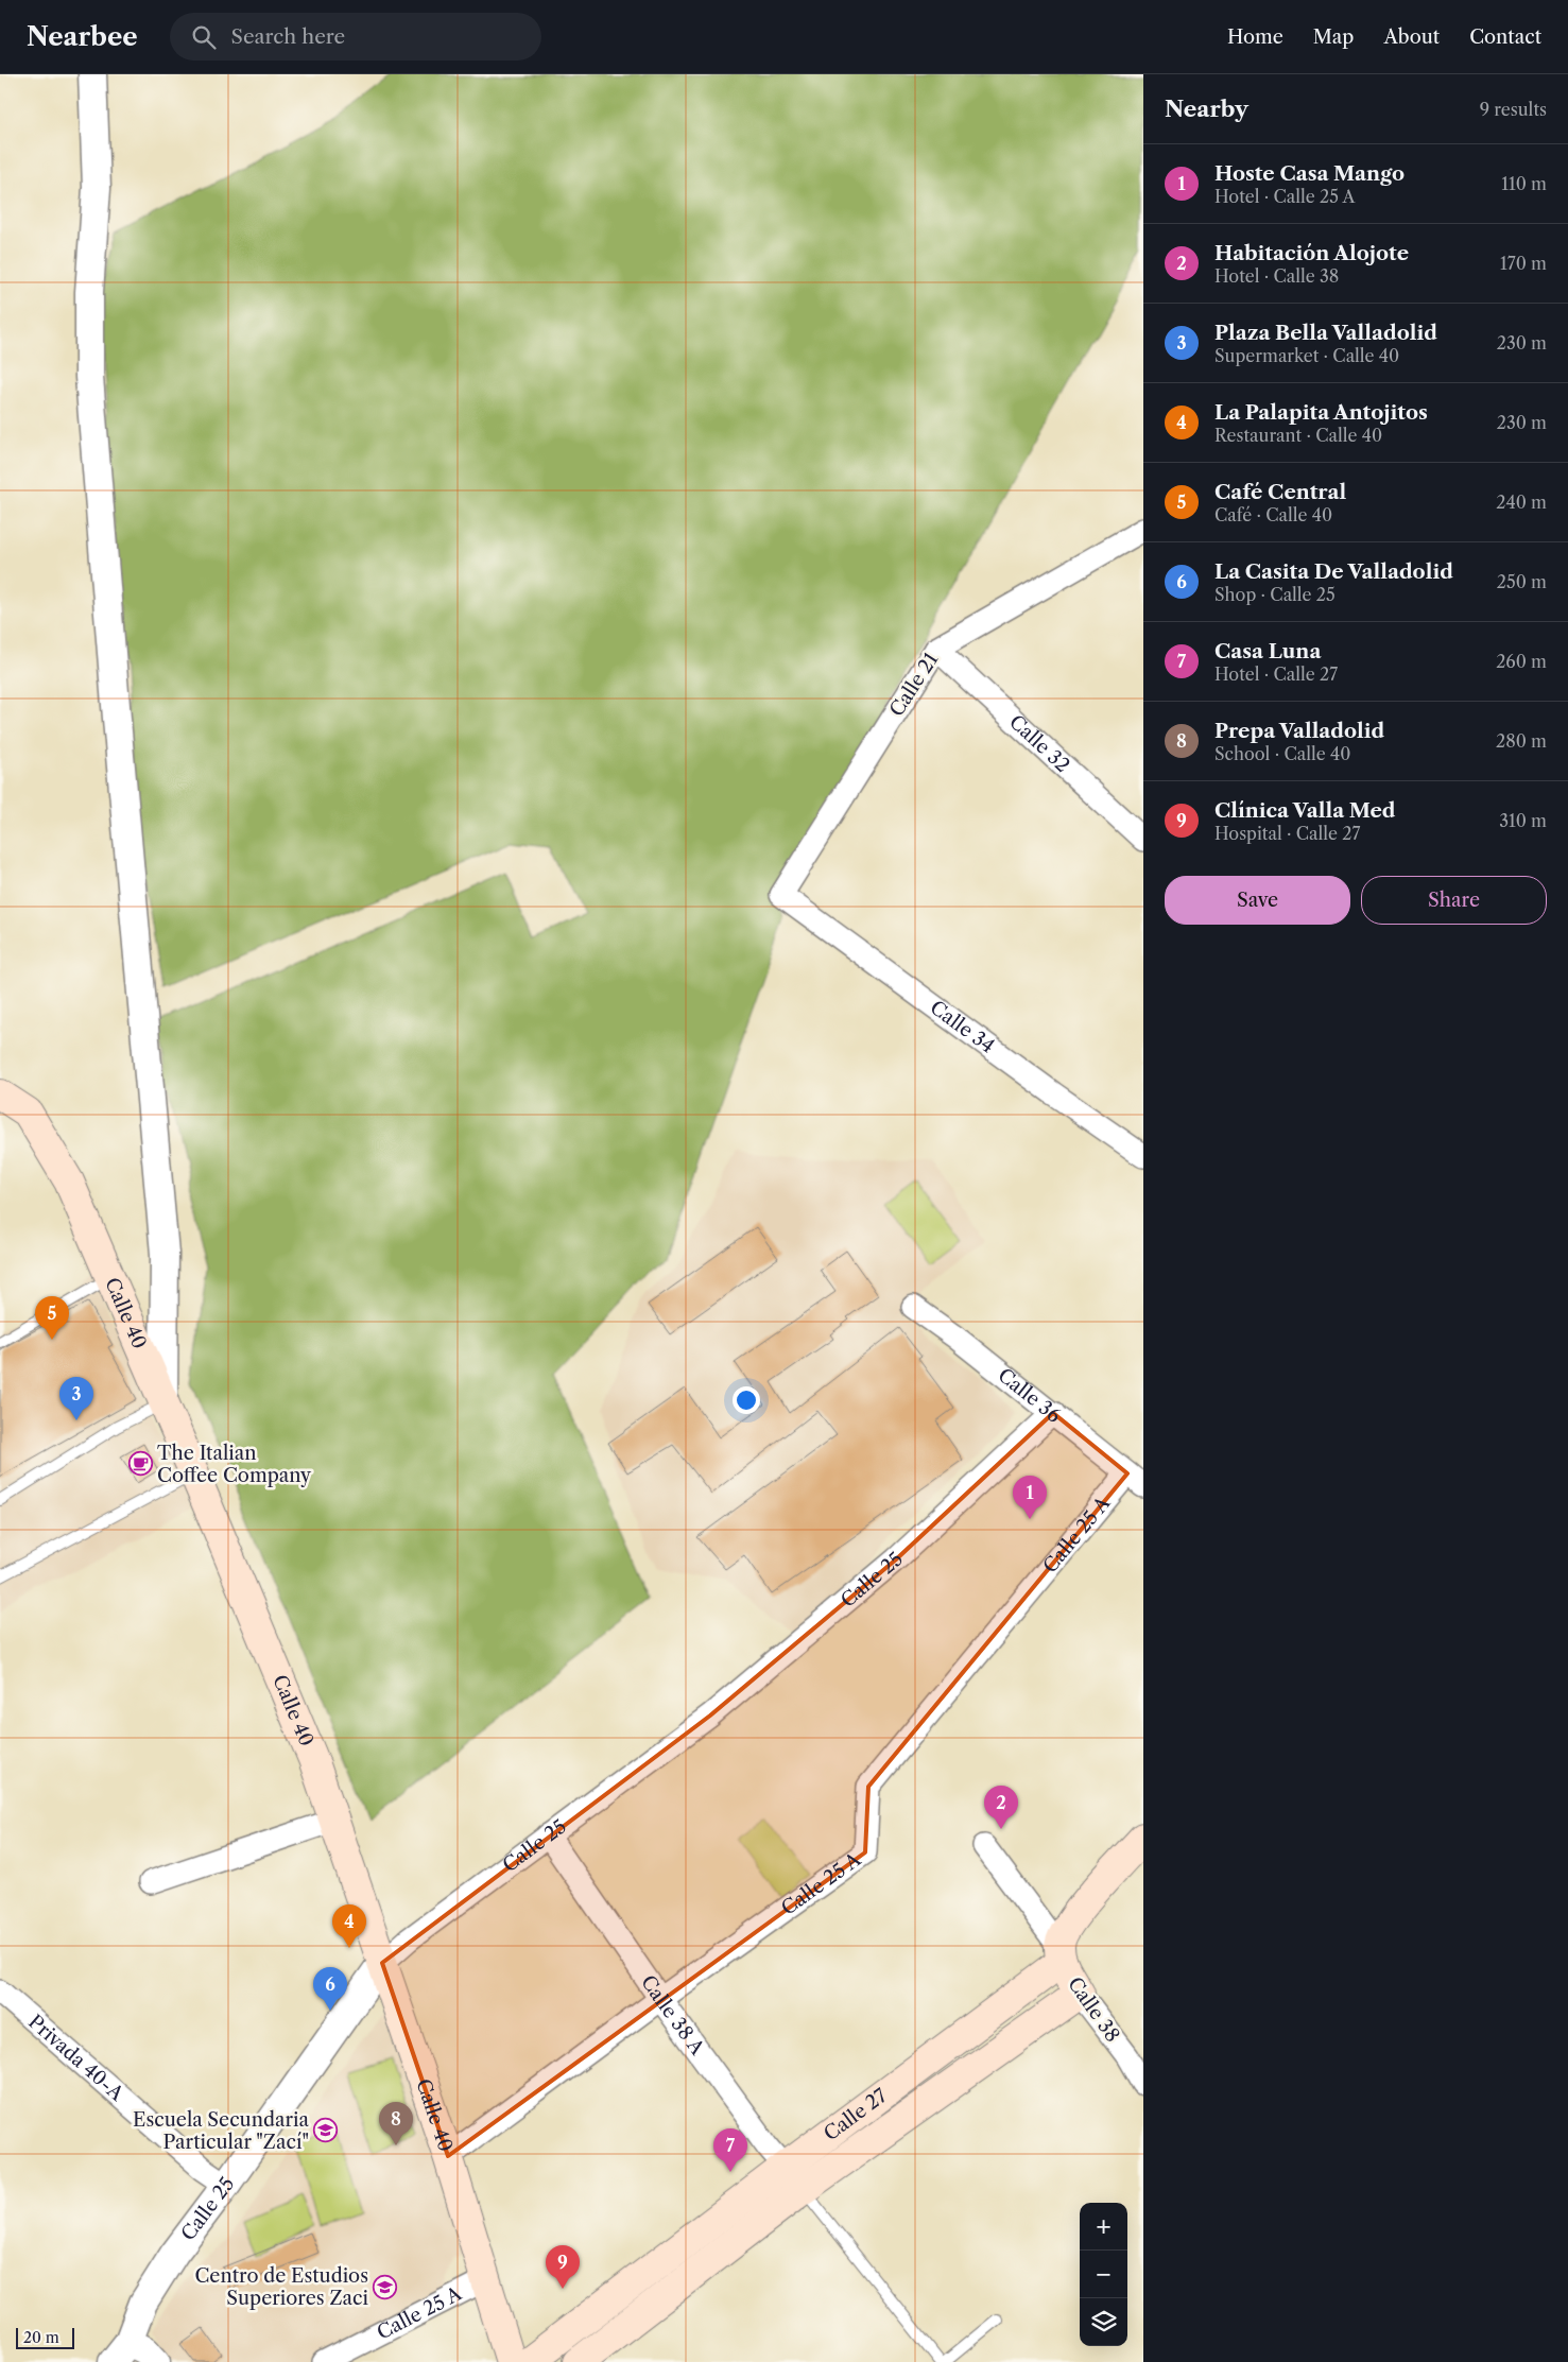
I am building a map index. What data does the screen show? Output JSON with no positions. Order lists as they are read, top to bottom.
{
  "streets": {
    "main road": ["Calle 40", "Calle 38", "Calle 27"],
    "street": [
      "Calle 21",
      "Calle 32",
      "Calle 34",
      "Calle 36",
      "Calle 25 A",
      "Calle 25",
      "Calle 38 A",
      "Privada 40-A"
    ]
  },
  "crossings": [
    ["Calle 21", "Calle 32"],
    ["Calle 21", "Calle 34"],
    ["Calle 40", "Calle 25 A"],
    ["Calle 40", "Calle 25"],
    ["Calle 36", "Calle 25 A"],
    ["Calle 36", "Calle 25"],
    ["Calle 25 A", "Calle 38 A"],
    ["Calle 25", "Calle 38 A"],
    ["Calle 25", "Privada 40-A"],
    ["Calle 38", "Calle 27"],
    ["Calle 38 A", "Calle 27"]
  ],
  "places": {
    "cafe": ["The Italian Coffee Company"],
    "school or university": ["Escuela Secundaria Particular \"Zací\"", "Centro de Estudios Superiores Zaci"]
  },
  "scale_bar": "20 m",
  "page": {
    "header": "Nearbee",
    "search": "Search here",
    "nav": [
      "Home",
      "Map",
      "About",
      "Contact"
    ],
    "heading": ["Nearby", "9 results"],
    "list": [
      {
        "mark": "1",
        "name": "Hoste Casa Mango",
        "note": "Hotel · Calle 25 A",
        "value": "110 m"
      },
      {
        "mark": "2",
        "name": "Habitación Alojote",
        "note": "Hotel · Calle 38",
        "value": "170 m"
      },
      {
        "mark": "3",
        "name": "Plaza Bella Valladolid",
        "note": "Supermarket · Calle 40",
        "value": "230 m"
      },
      {
        "mark": "4",
        "name": "La Palapita Antojitos",
        "note": "Restaurant · Calle 40",
        "value": "230 m"
      },
      {
        "mark": "5",
        "name": "Café Central",
        "note": "Café · Calle 40",
        "value": "240 m"
      },
      {
        "mark": "6",
        "name": "La Casita De Valladolid",
        "note": "Shop · Calle 25",
        "value": "250 m"
      },
      {
        "mark": "7",
        "name": "Casa Luna",
        "note": "Hotel · Calle 27",
        "value": "260 m"
      },
      {
        "mark": "8",
        "name": "Prepa Valladolid",
        "note": "School · Calle 40",
        "value": "280 m"
      },
      {
        "mark": "9",
        "name": "Clínica Valla Med",
        "note": "Hospital · Calle 27",
        "value": "310 m"
      }
    ],
    "buttons": ["Save", "Share"],
    "pins": [
      "5",
      "3",
      "1",
      "2",
      "4",
      "6",
      "8",
      "7",
      "9"
    ],
    "map_buttons": ["+", "−"],
    "scale": "20 m"
  }
}
